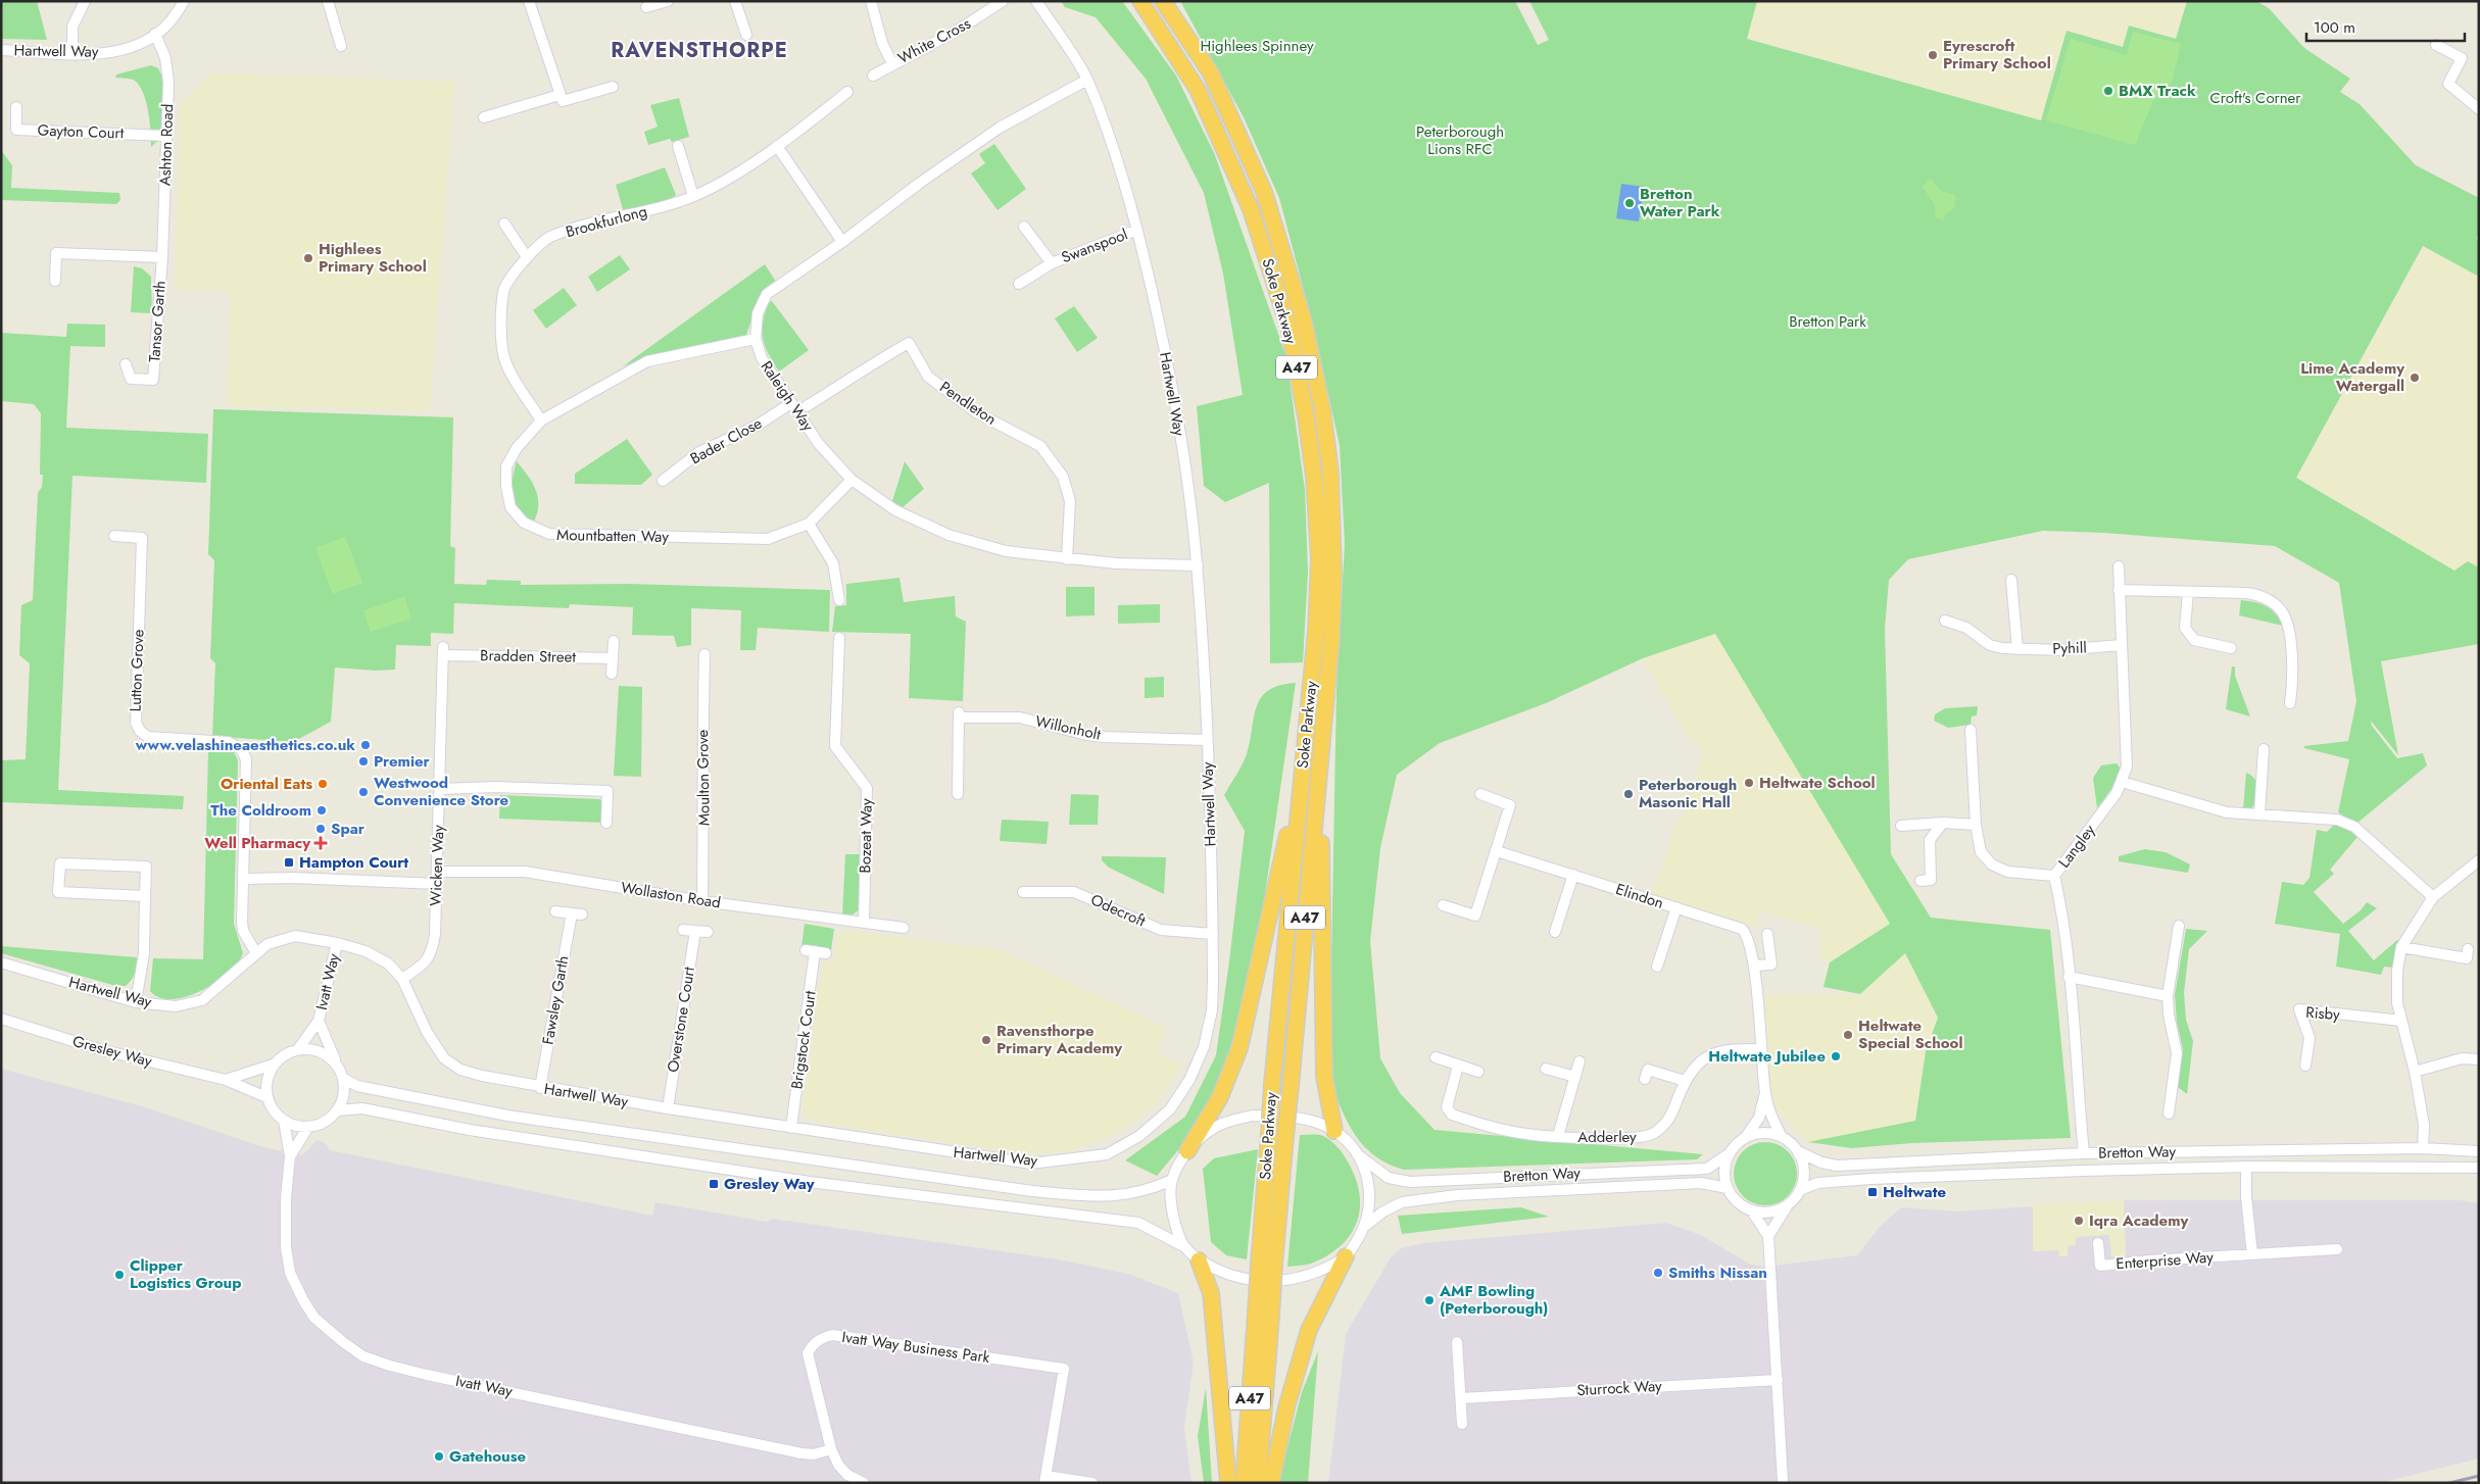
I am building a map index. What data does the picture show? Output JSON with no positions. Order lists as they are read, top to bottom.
{
  "streets": {
    "highway": ["Soke Parkway", "A47"],
    "street": [
      "White Cross",
      "Hartwell Way",
      "Gayton Court",
      "Ashton Road",
      "Brookfurlong",
      "Swanspool",
      "Tansor Garth",
      "Raleigh Way",
      "Pendleton",
      "Bader Close",
      "Mountbatten Way",
      "Pyhill",
      "Bradden Street",
      "Lutton Grove",
      "Willonholt",
      "Moulton Grove",
      "Bozeat Way",
      "Langley",
      "Wicken Way",
      "Wollaston Road",
      "Elindon",
      "Odecroft",
      "Ivatt Way",
      "Fawsley Garth",
      "Risby",
      "Overstone Court",
      "Brigstock Court",
      "Gresley Way",
      "Adderley",
      "Bretton Way",
      "Enterprise Way",
      "Ivatt Way Business Park",
      "Sturrock Way"
    ]
  },
  "crossings": [
    ["Hartwell Way", "Ashton Road"],
    ["Hartwell Way", "Swanspool"],
    ["Hartwell Way", "Raleigh Way"],
    ["Hartwell Way", "Lutton Grove"],
    ["Hartwell Way", "Willonholt"],
    ["Hartwell Way", "Wicken Way"],
    ["Hartwell Way", "Odecroft"],
    ["Hartwell Way", "Ivatt Way"],
    ["Hartwell Way", "Fawsley Garth"],
    ["Hartwell Way", "Overstone Court"],
    ["Hartwell Way", "Brigstock Court"],
    ["Gayton Court", "Ashton Road"],
    ["Ashton Road", "Tansor Garth"],
    ["Brookfurlong", "Mountbatten Way"],
    ["Soke Parkway", "A47"],
    ["Raleigh Way", "Pendleton"],
    ["Raleigh Way", "Bader Close"],
    ["Raleigh Way", "Mountbatten Way"],
    ["Pyhill", "Langley"],
    ["Bradden Street", "Wicken Way"],
    ["Moulton Grove", "Wollaston Road"],
    ["Bozeat Way", "Wollaston Road"],
    ["Langley", "Bretton Way"],
    ["Wicken Way", "Wollaston Road"],
    ["Ivatt Way", "Gresley Way"],
    ["Ivatt Way", "Ivatt Way Business Park"]
  ],
  "districts": ["RAVENSTHORPE"],
  "parks": [
    "Highlees Spinney",
    "Croft's Corner",
    "Peterborough Lions RFC",
    "Bretton Park"
  ],
  "places": {
    "other": [
      "Eyrescroft Primary School",
      "BMX Track",
      "Bretton Water Park",
      "Highlees Primary School",
      "Lime Academy Watergall",
      "www.velashineaesthetics.co.uk",
      "Premier",
      "Heltwate School",
      "Oriental Eats",
      "Westwood Convenience Store",
      "Peterborough Masonic Hall",
      "The Coldroom",
      "Spar",
      "Heltwate Special School",
      "Ravensthorpe Primary Academy",
      "Heltwate Jubilee",
      "Iqra Academy",
      "Smiths Nissan",
      "Clipper Logistics Group",
      "AMF Bowling (Peterborough)",
      "Gatehouse"
    ],
    "health": ["Well Pharmacy"],
    "transit": ["Hampton Court", "Gresley Way", "Heltwate"]
  },
  "scale_bar": "100 m"
}
